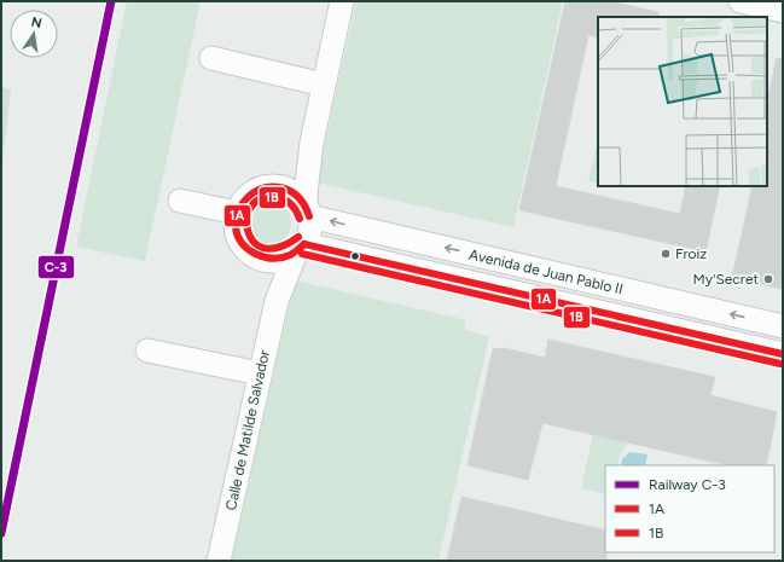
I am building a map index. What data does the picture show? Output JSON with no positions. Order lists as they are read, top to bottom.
{
  "streets": {
    "street": ["Avenida de Juan Pablo II", "Calle de Matilde Salvador"]
  },
  "crossings": [
    ["Avenida de Juan Pablo II", "Calle de Matilde Salvador"]
  ],
  "places": ["Froiz", "My'Secret"],
  "lines": ["rail line C-3", "transit line 1A", "transit line 1B"],
  "legend": ["Railway C-3", "1A", "1B"],
  "north": "top"
}
